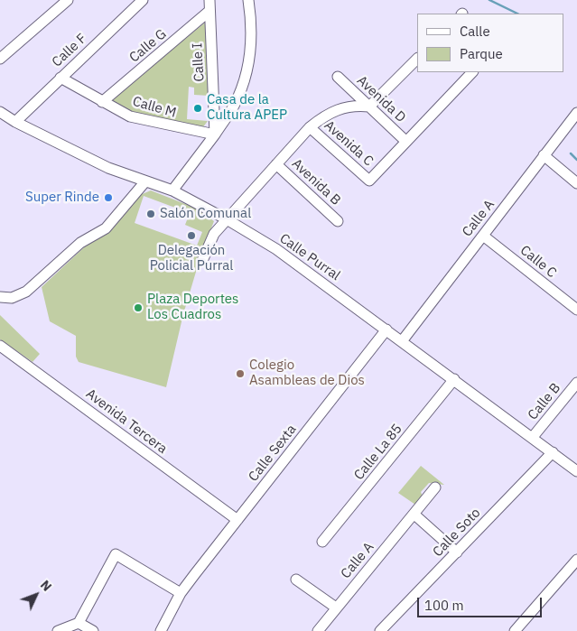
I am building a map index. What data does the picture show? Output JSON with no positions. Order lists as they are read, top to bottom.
{
  "streets": {
    "street": [
      "Calle G",
      "Calle F",
      "Calle I",
      "Avenida D",
      "Calle M",
      "Avenida C",
      "Avenida B",
      "Calle A",
      "Calle Purral",
      "Calle C",
      "Calle B",
      "Avenida Tercera",
      "Calle La 85",
      "Calle Sexta",
      "Calle Soto"
    ]
  },
  "crossings": [
    ["Calle G", "Calle I"],
    ["Calle G", "Calle M"],
    ["Calle F", "Calle M"],
    ["Calle F", "Calle Purral"],
    ["Calle I", "Calle M"],
    ["Avenida D", "Avenida C"],
    ["Calle A", "Calle Purral"],
    ["Calle A", "Calle C"],
    ["Calle Purral", "Calle B"],
    ["Calle Purral", "Calle La 85"],
    ["Calle Purral", "Calle Sexta"],
    ["Calle Purral", "Calle Soto"],
    ["Avenida Tercera", "Calle Sexta"]
  ],
  "places": [
    "Casa de la Cultura APEP",
    "Super Rinde",
    "Salón Comunal",
    "Delegación Policial Purral",
    "Plaza Deportes Los Cuadros",
    "Colegio Asambleas de Dios"
  ],
  "legend": ["Calle", "Parque"],
  "scale_bar": "100 m",
  "north": "top right"
}
